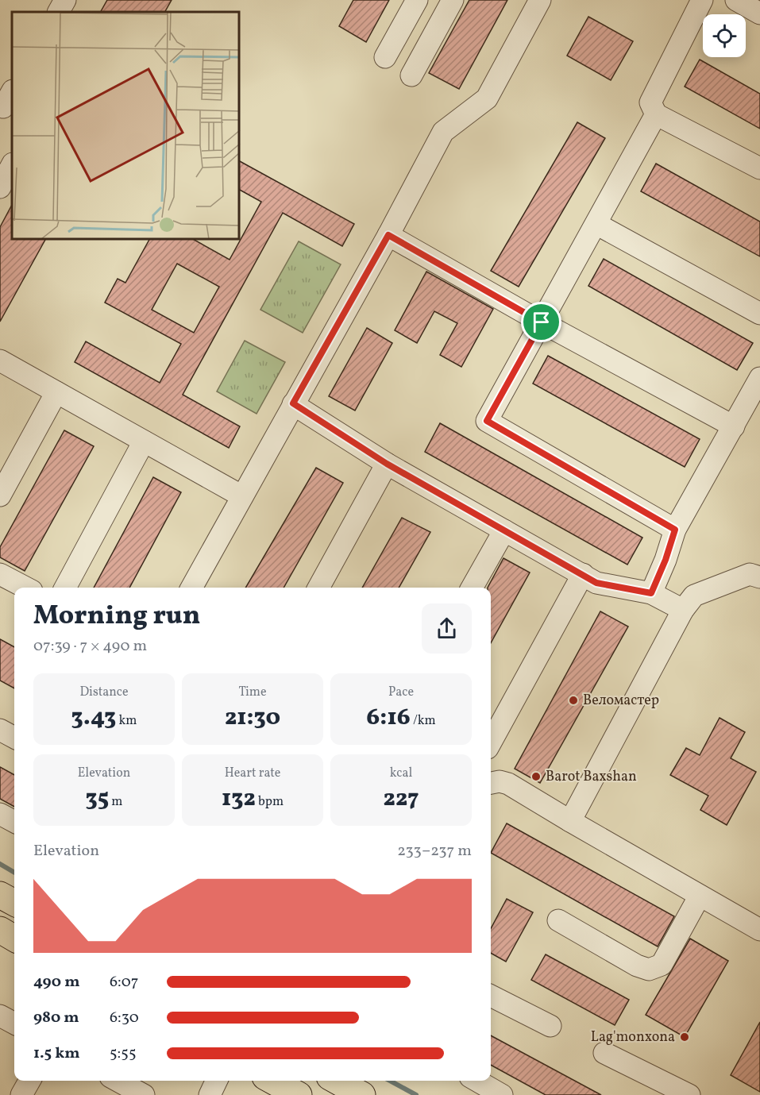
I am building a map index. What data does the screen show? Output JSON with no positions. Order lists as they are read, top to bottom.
{
  "places": ["Веломастер", "Barot Baxshan", "Lag'monxona"],
  "page": {
    "heading": ["Morning run", "07:39 · 7 × 490 m"],
    "stats": [
      ["Distance", "3.43 km"],
      ["Time", "21:30"],
      ["Pace", "6:16 /km"],
      ["Elevation", "35 m"],
      ["Heart rate", "132 bpm"],
      ["kcal", "227"]
    ],
    "chart": ["Elevation", "233–237 m"],
    "list": [
      {
        "name": "490 m",
        "note": "6:07"
      },
      {
        "name": "980 m",
        "note": "6:30"
      },
      {
        "name": "1.5 km",
        "note": "5:55"
      }
    ]
  }
}
